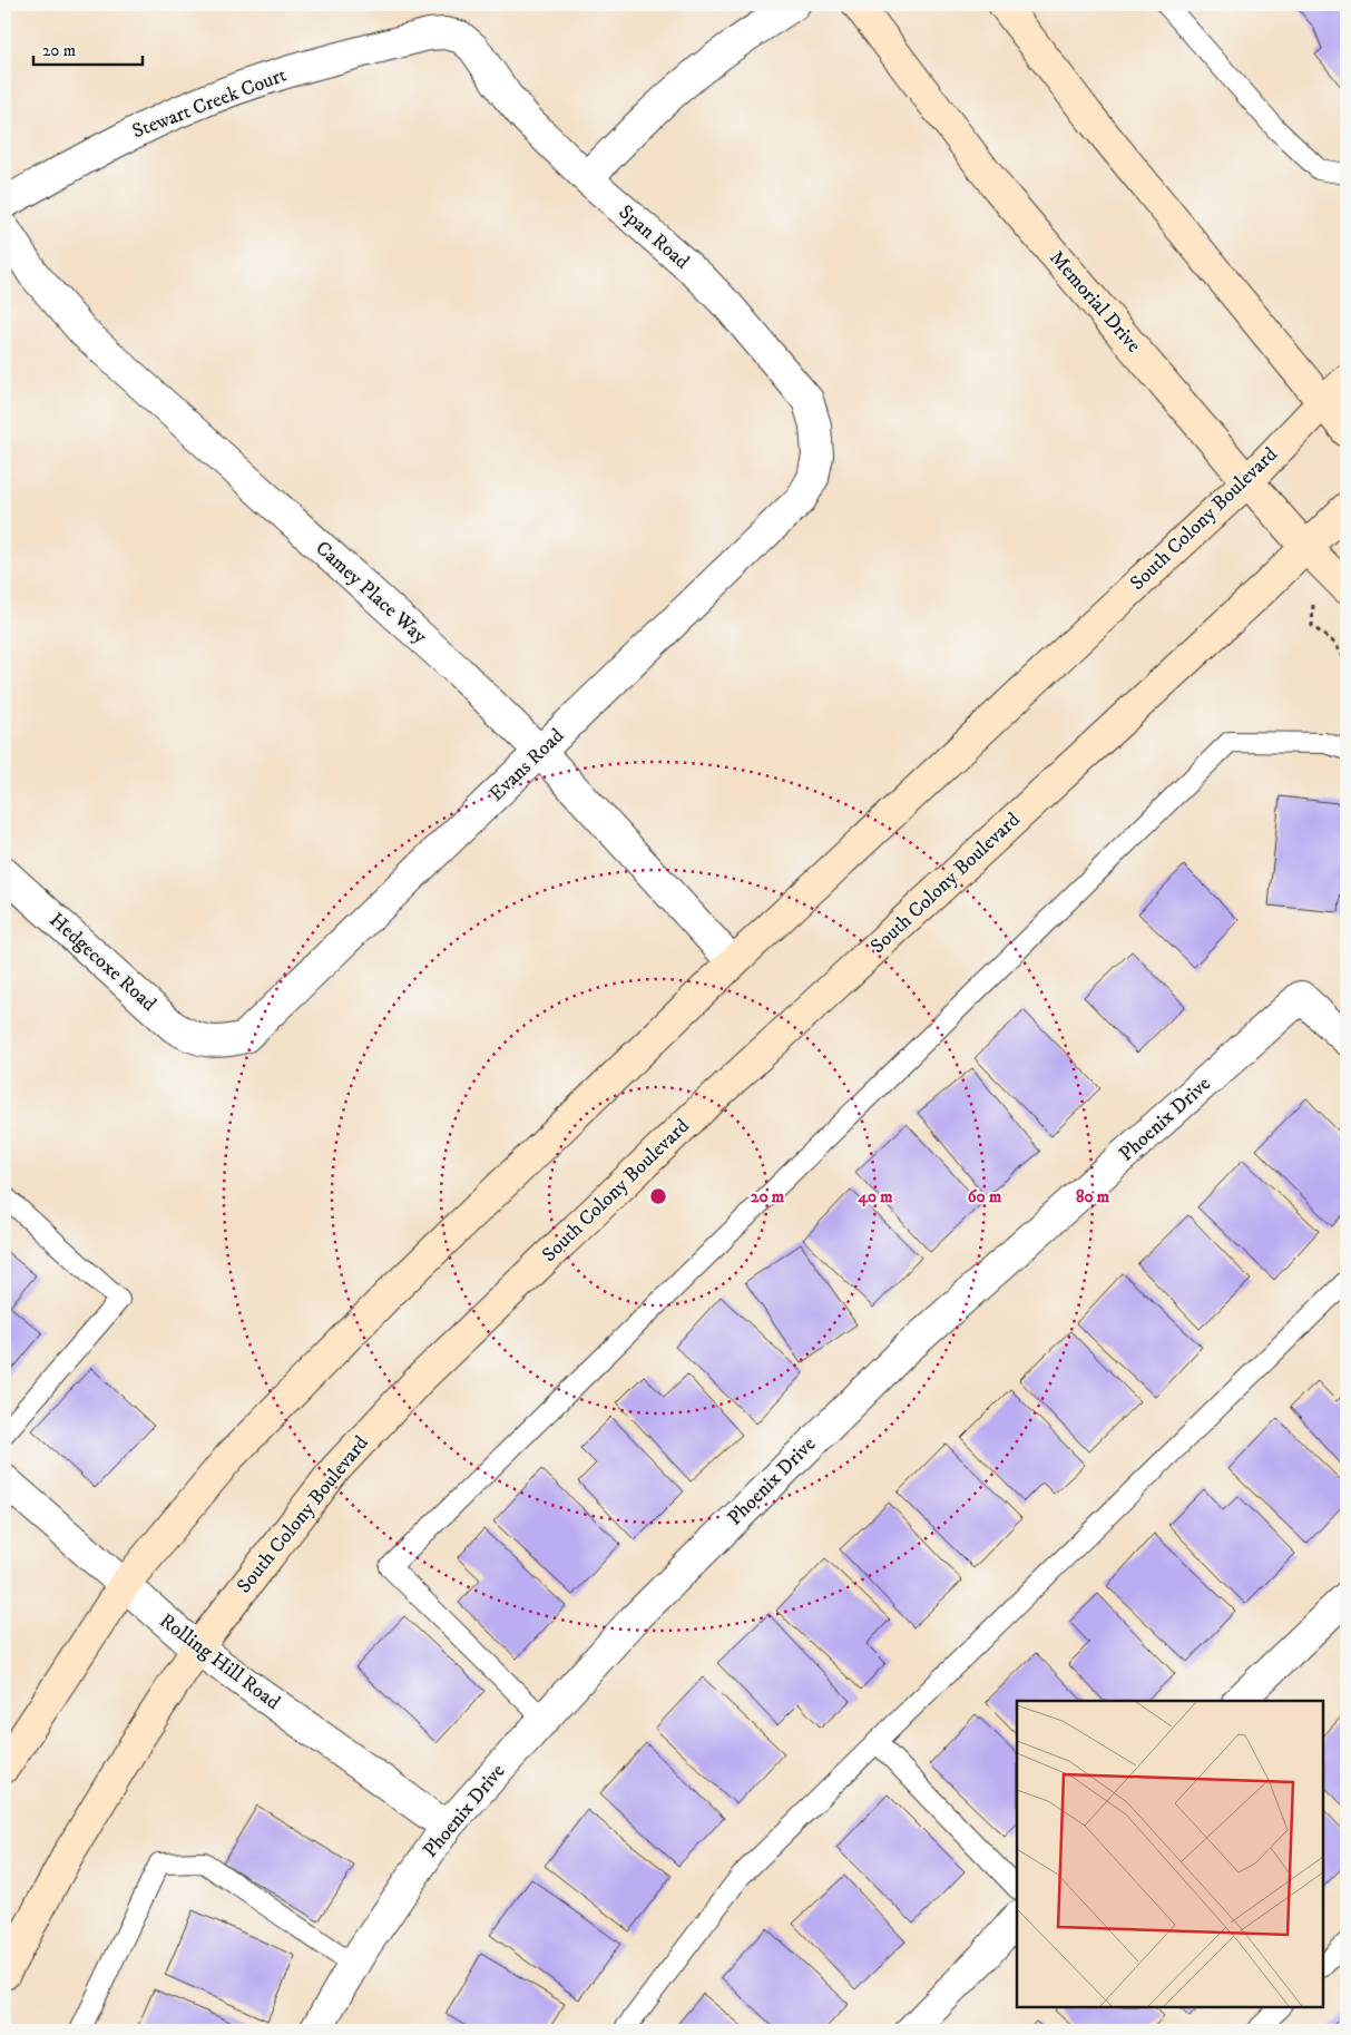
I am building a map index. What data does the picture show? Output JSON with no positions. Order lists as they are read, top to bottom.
{
  "streets": {
    "main road": ["Memorial Drive", "South Colony Boulevard"],
    "street": [
      "Stewart Creek Court",
      "Span Road",
      "Camey Place Way",
      "Evans Road",
      "Hedgecoxe Road",
      "Phoenix Drive",
      "Rolling Hill Road"
    ]
  },
  "crossings": [
    ["Stewart Creek Court", "Span Road"],
    ["Span Road", "Evans Road"],
    ["Memorial Drive", "South Colony Boulevard"],
    ["South Colony Boulevard", "Camey Place Way"],
    ["South Colony Boulevard", "Rolling Hill Road"],
    ["Camey Place Way", "Evans Road"],
    ["Evans Road", "Hedgecoxe Road"],
    ["Phoenix Drive", "Rolling Hill Road"]
  ],
  "scale_bar": "20 m",
  "rings": [
    "20 m",
    "40 m",
    "60 m",
    "80 m"
  ]
}
